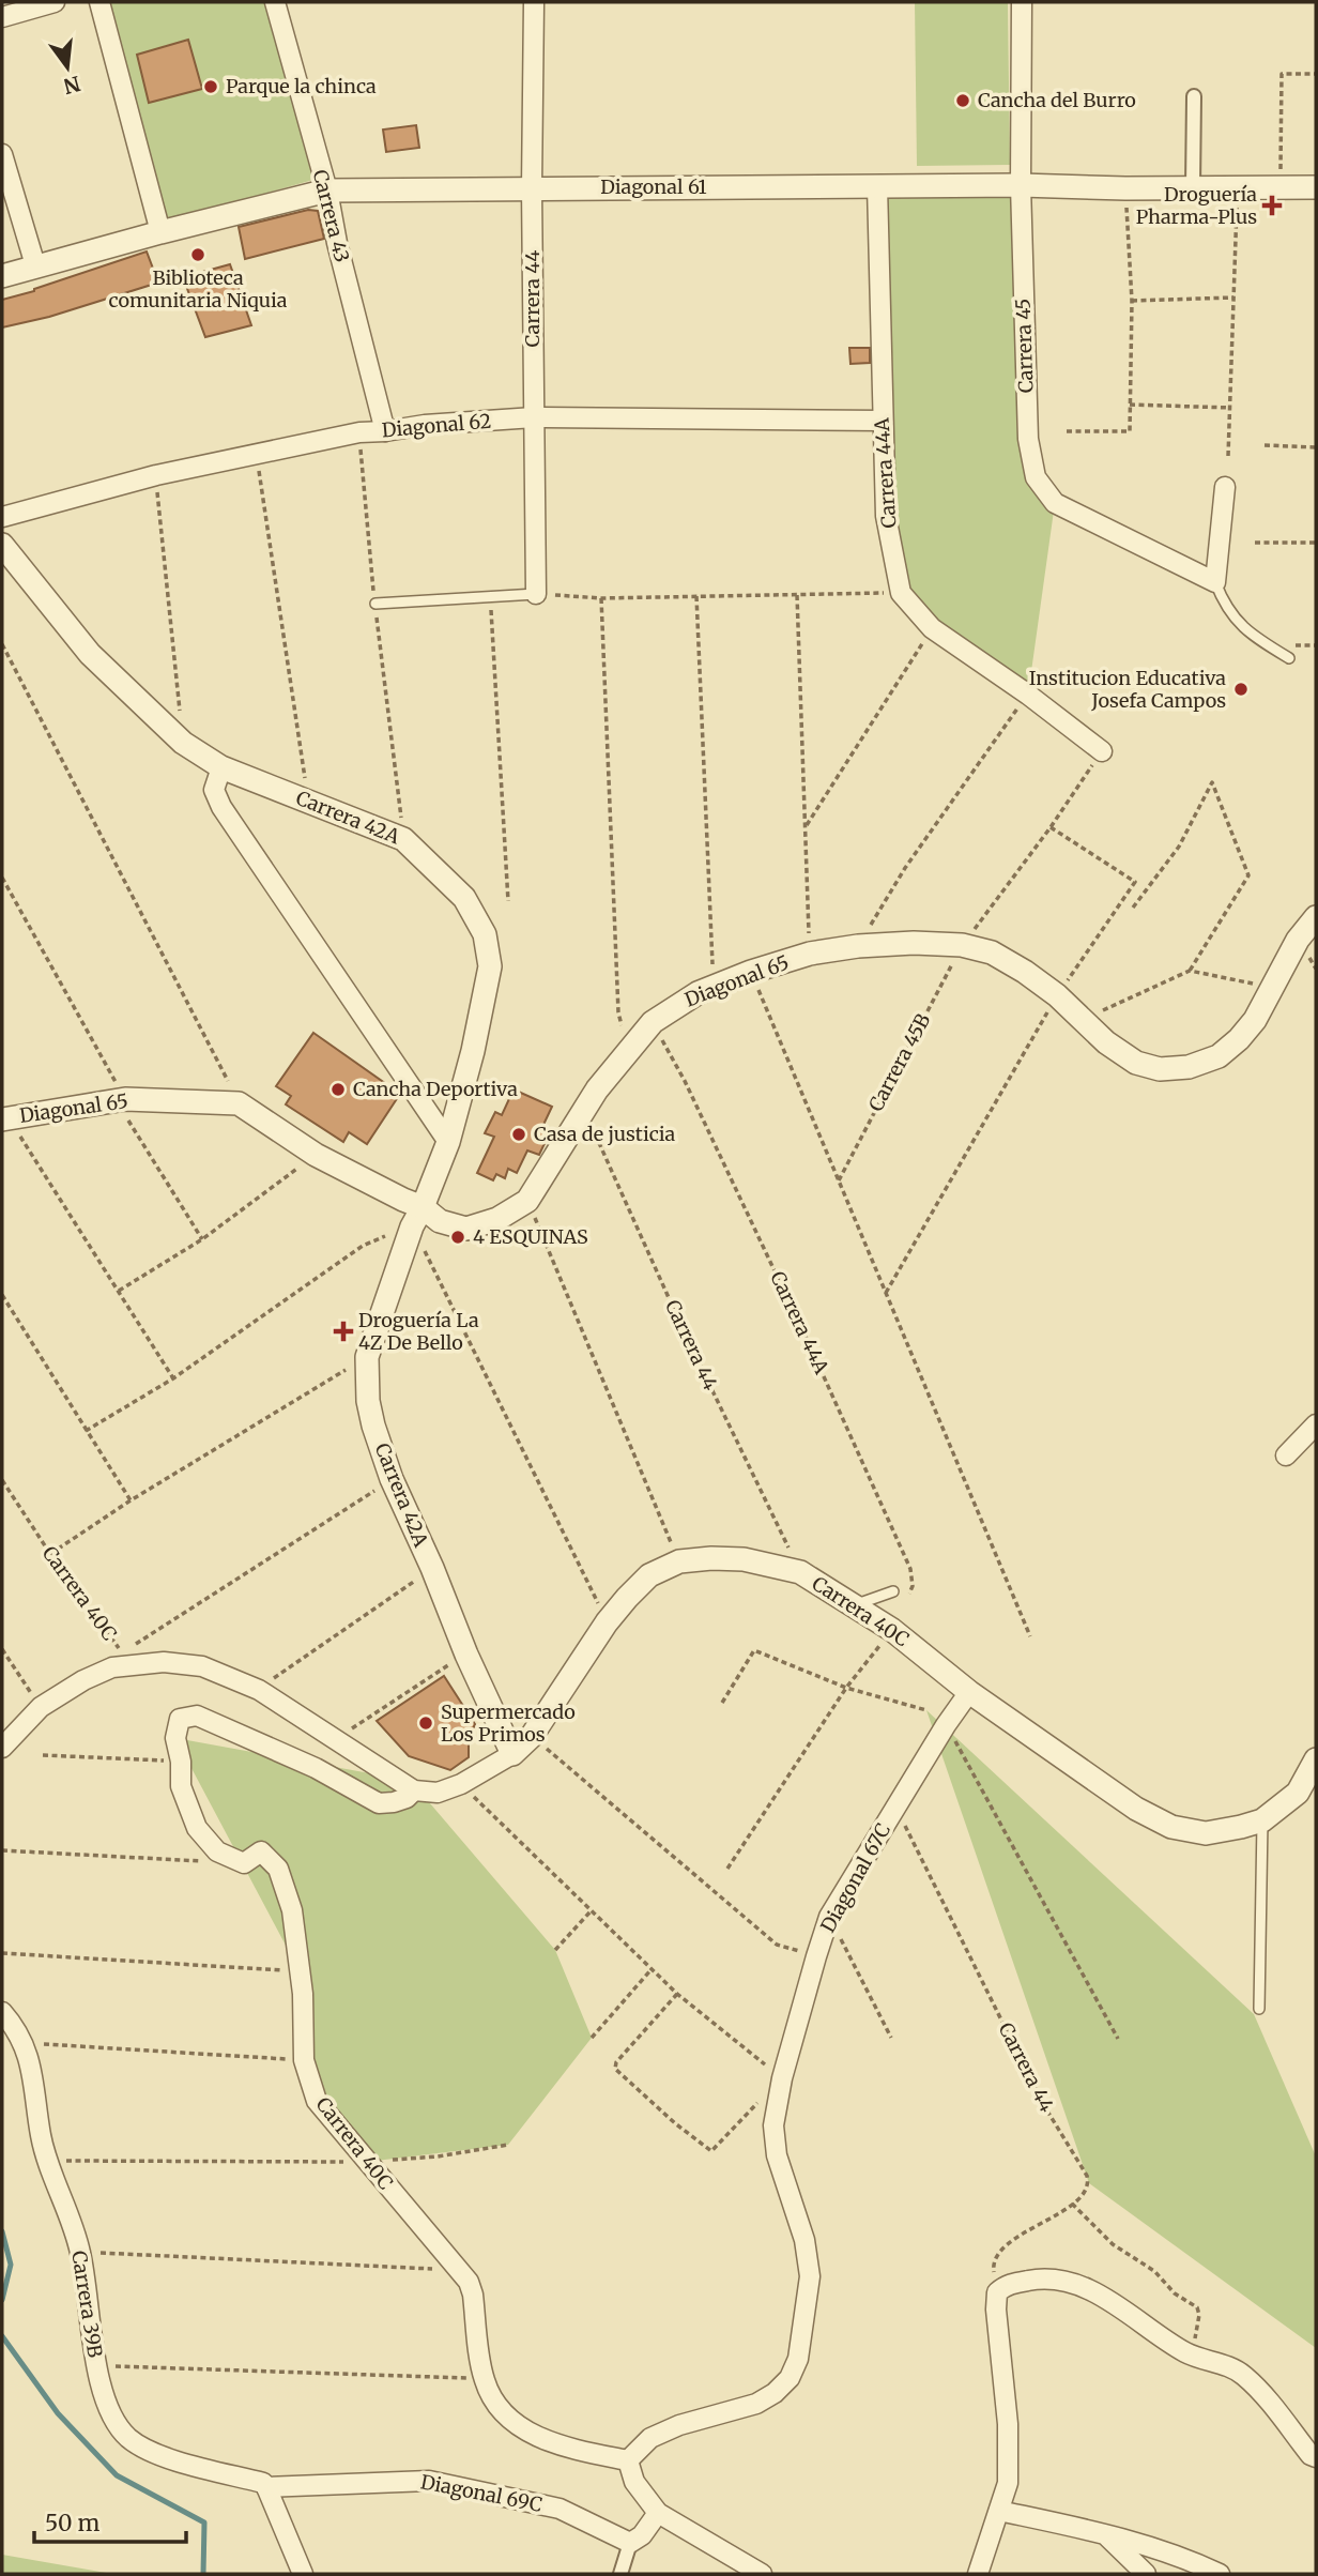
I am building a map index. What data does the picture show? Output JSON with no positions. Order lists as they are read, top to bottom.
{
  "streets": {
    "street": [
      "Diagonal 61",
      "Carrera 43",
      "Carrera 44",
      "Carrera 45",
      "Diagonal 62",
      "Carrera 44A",
      "Carrera 42A",
      "Diagonal 65",
      "Carrera 40C",
      "Diagonal 67C",
      "Carrera 39B",
      "Diagonal 69C"
    ],
    "path": ["Carrera 45B"]
  },
  "crossings": [
    ["Diagonal 61", "Carrera 43"],
    ["Diagonal 61", "Carrera 44"],
    ["Diagonal 61", "Carrera 45"],
    ["Diagonal 61", "Carrera 44A"],
    ["Carrera 43", "Diagonal 62"],
    ["Carrera 44", "Diagonal 62"],
    ["Carrera 44", "Diagonal 65"],
    ["Carrera 44", "Carrera 40C"],
    ["Carrera 44", "Diagonal 67C"],
    ["Diagonal 62", "Carrera 44A"],
    ["Carrera 44A", "Diagonal 65"],
    ["Carrera 42A", "Diagonal 65"],
    ["Carrera 42A", "Carrera 40C"],
    ["Diagonal 65", "Carrera 45B"],
    ["Carrera 40C", "Diagonal 67C"],
    ["Carrera 39B", "Diagonal 69C"]
  ],
  "places": {
    "other": [
      "Parque la chinca",
      "Cancha del Burro",
      "Biblioteca comunitaria Niquia",
      "Institucion Educativa Josefa Campos",
      "Cancha Deportiva",
      "Casa de justicia",
      "4 ESQUINAS",
      "Supermercado Los Primos"
    ],
    "health": ["Droguería Pharma-Plus", "Droguería La 4Z De Bello"]
  },
  "scale_bar": "50 m",
  "north": "bottom"
}
